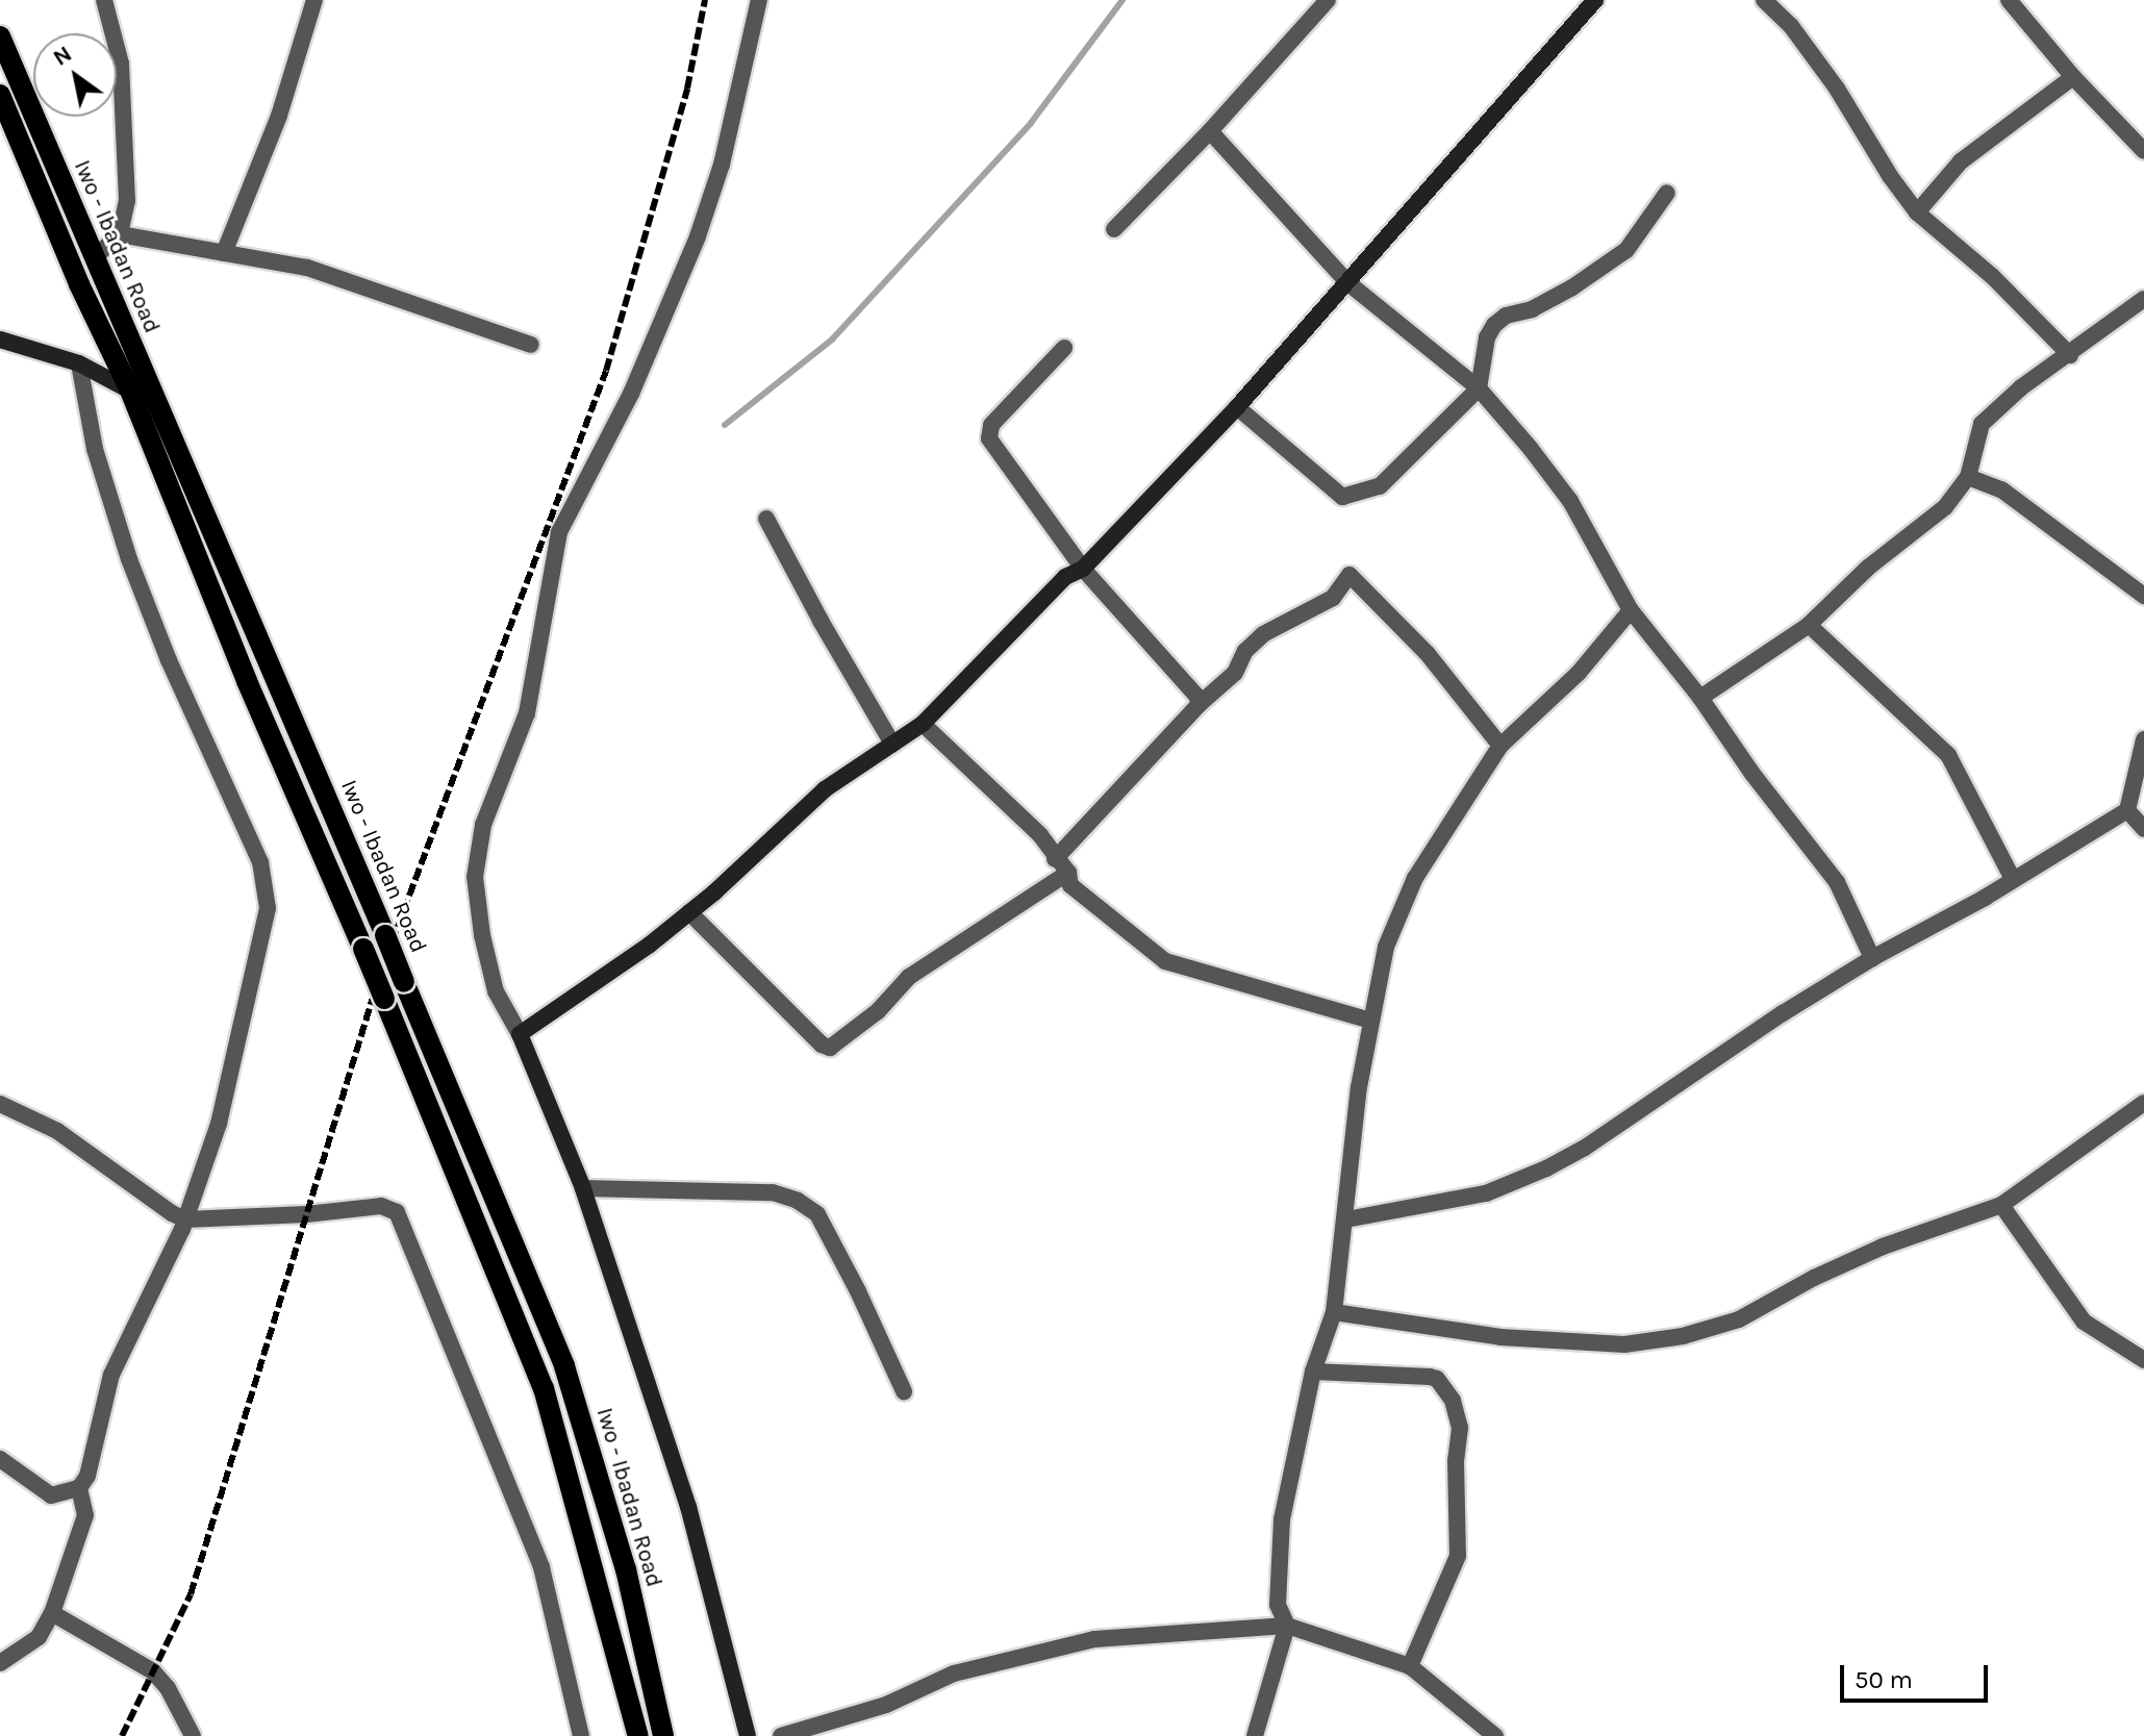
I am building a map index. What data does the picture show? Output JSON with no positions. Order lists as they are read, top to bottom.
{
  "streets": {
    "main road": ["Iwo - Ibadan Road"]
  },
  "scale_bar": "50 m",
  "north": "top left"
}
